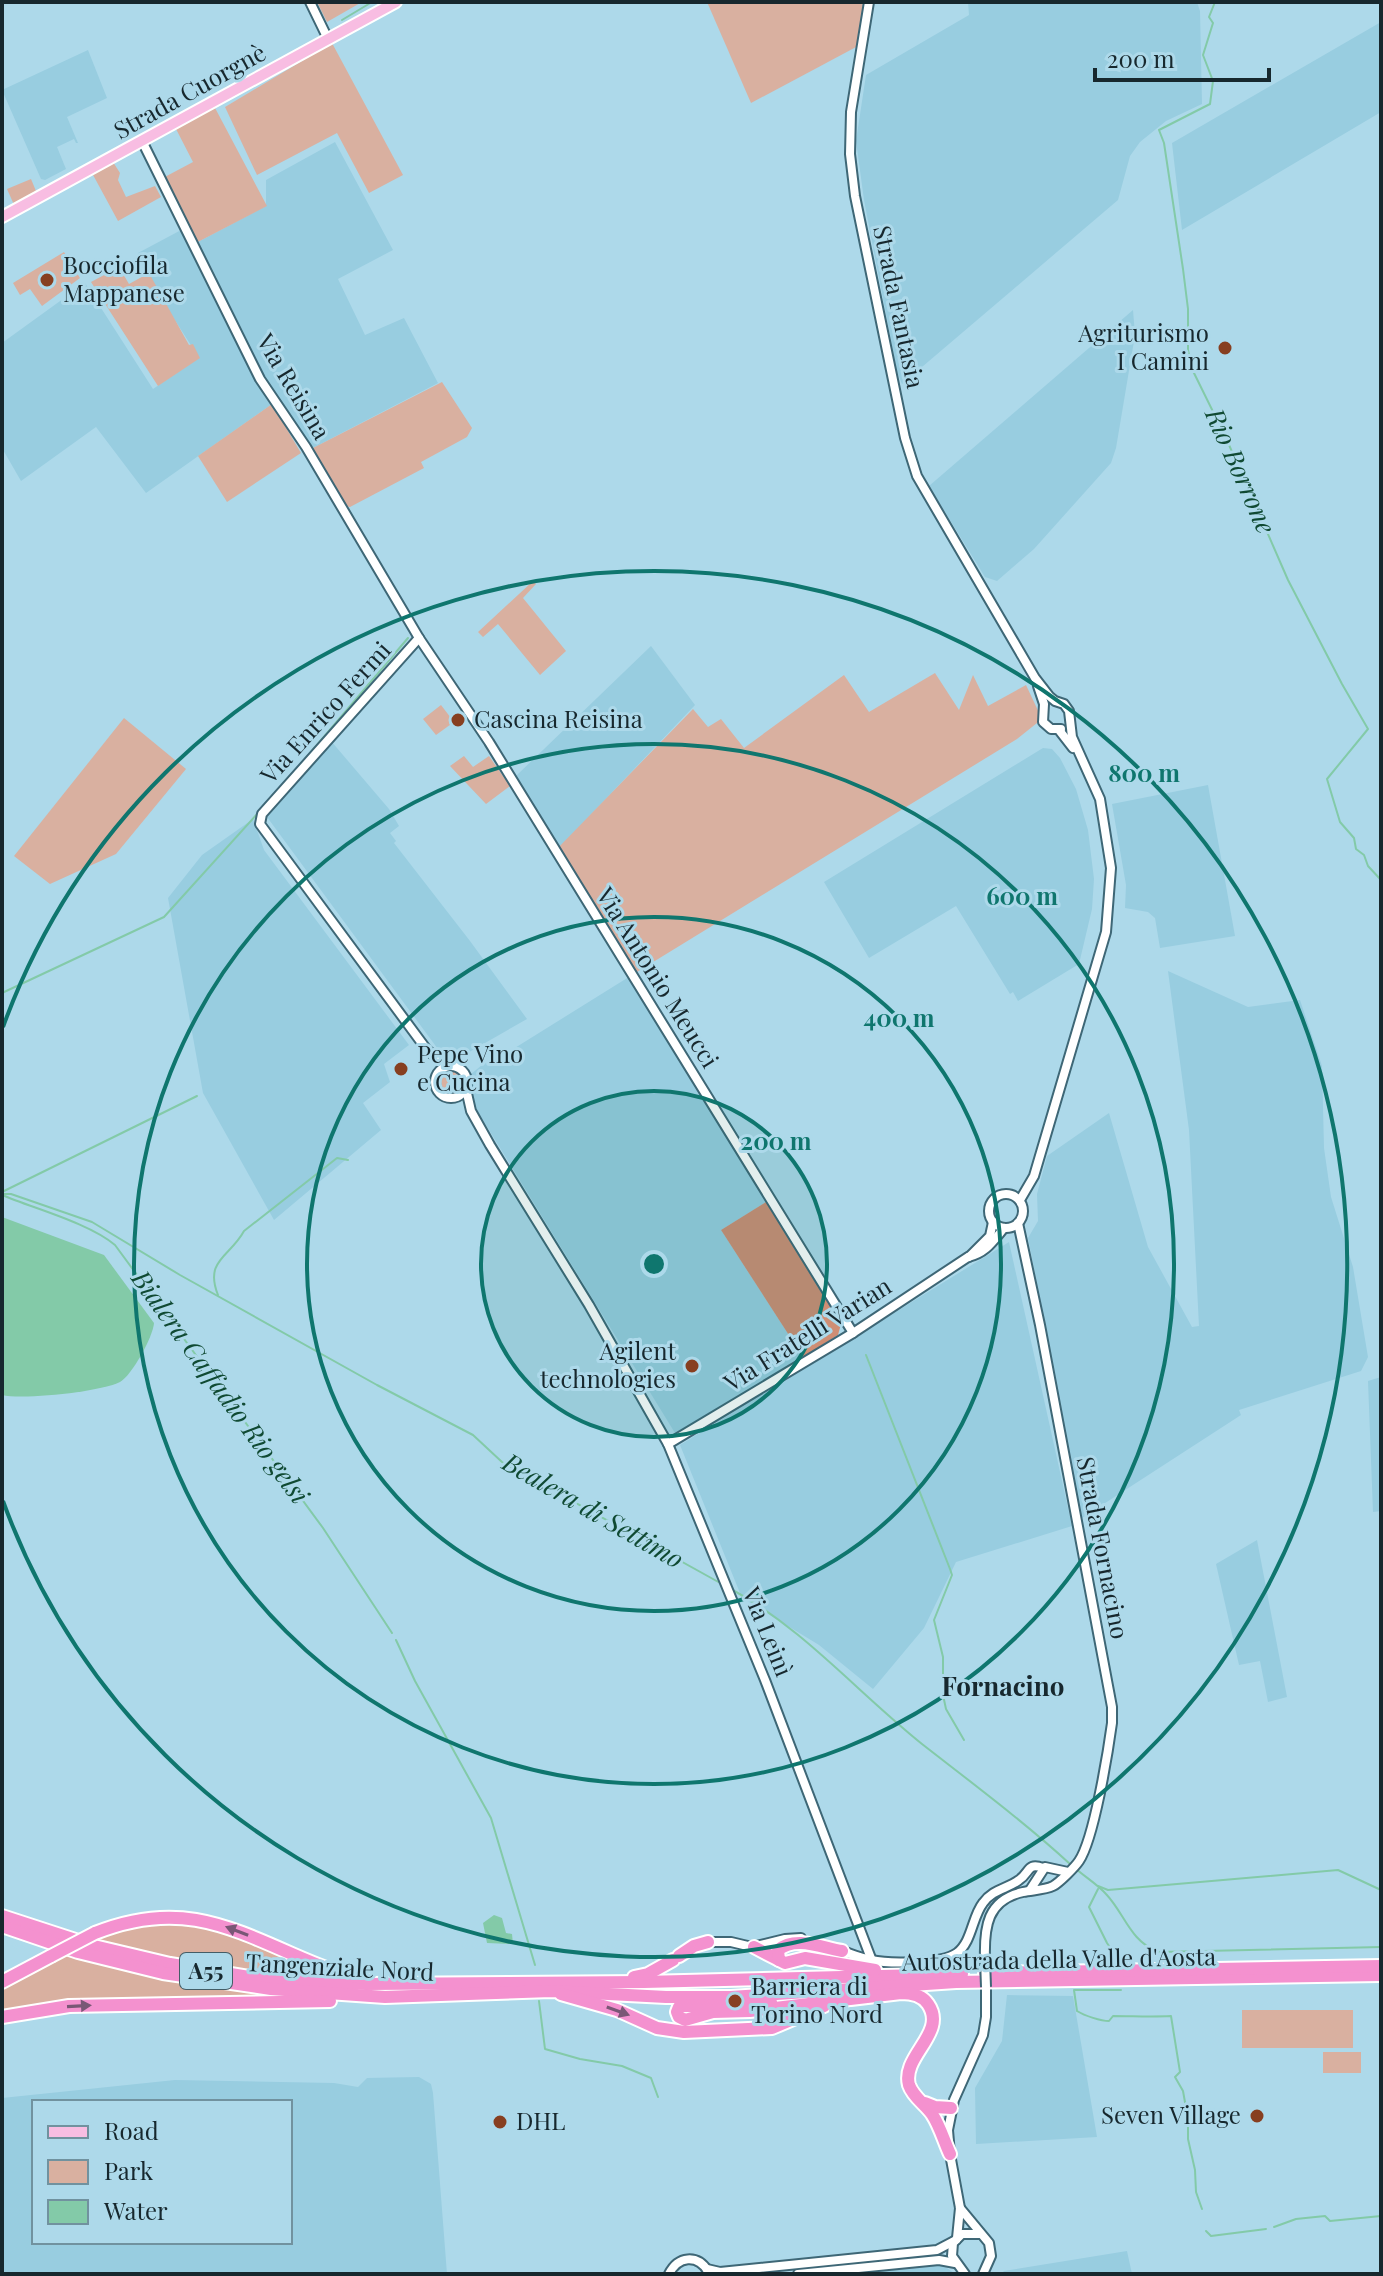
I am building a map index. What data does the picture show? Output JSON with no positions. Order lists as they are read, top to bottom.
{
  "streets": {
    "highway": ["Autostrada della Valle d'Aosta", "Tangenziale Nord", "A55"],
    "main road": ["Strada Cuorgnè"],
    "street": [
      "Strada Fantasia",
      "Via Reisina",
      "Via Enrico Fermi",
      "Via Antonio Meucci",
      "Via Fratelli Varian",
      "Strada Fornacino",
      "Via Leinì"
    ]
  },
  "crossings": [
    ["Strada Cuorgnè", "Via Reisina"],
    ["Via Reisina", "Via Enrico Fermi"],
    ["Via Reisina", "Via Antonio Meucci"],
    ["Via Antonio Meucci", "Via Fratelli Varian"],
    ["Via Fratelli Varian", "Strada Fornacino"],
    ["Via Fratelli Varian", "Via Leinì"],
    ["Autostrada della Valle d'Aosta", "Tangenziale Nord"],
    ["Tangenziale Nord", "A55"]
  ],
  "districts": ["Fornacino"],
  "water": ["Rio Borrone", "Bialera Caffadio Rio gelsi", "Bealera di Settimo"],
  "places": [
    "Bocciofila Mappanese",
    "Agriturismo I Camini",
    "Cascina Reisina",
    "Pepe Vino e Cucina",
    "Agilent technologies",
    "Barriera di Torino Nord",
    "Seven Village",
    "DHL"
  ],
  "legend": ["Road", "Park", "Water"],
  "scale_bar": "200 m",
  "rings": [
    "800 m",
    "600 m",
    "400 m",
    "200 m"
  ]
}
